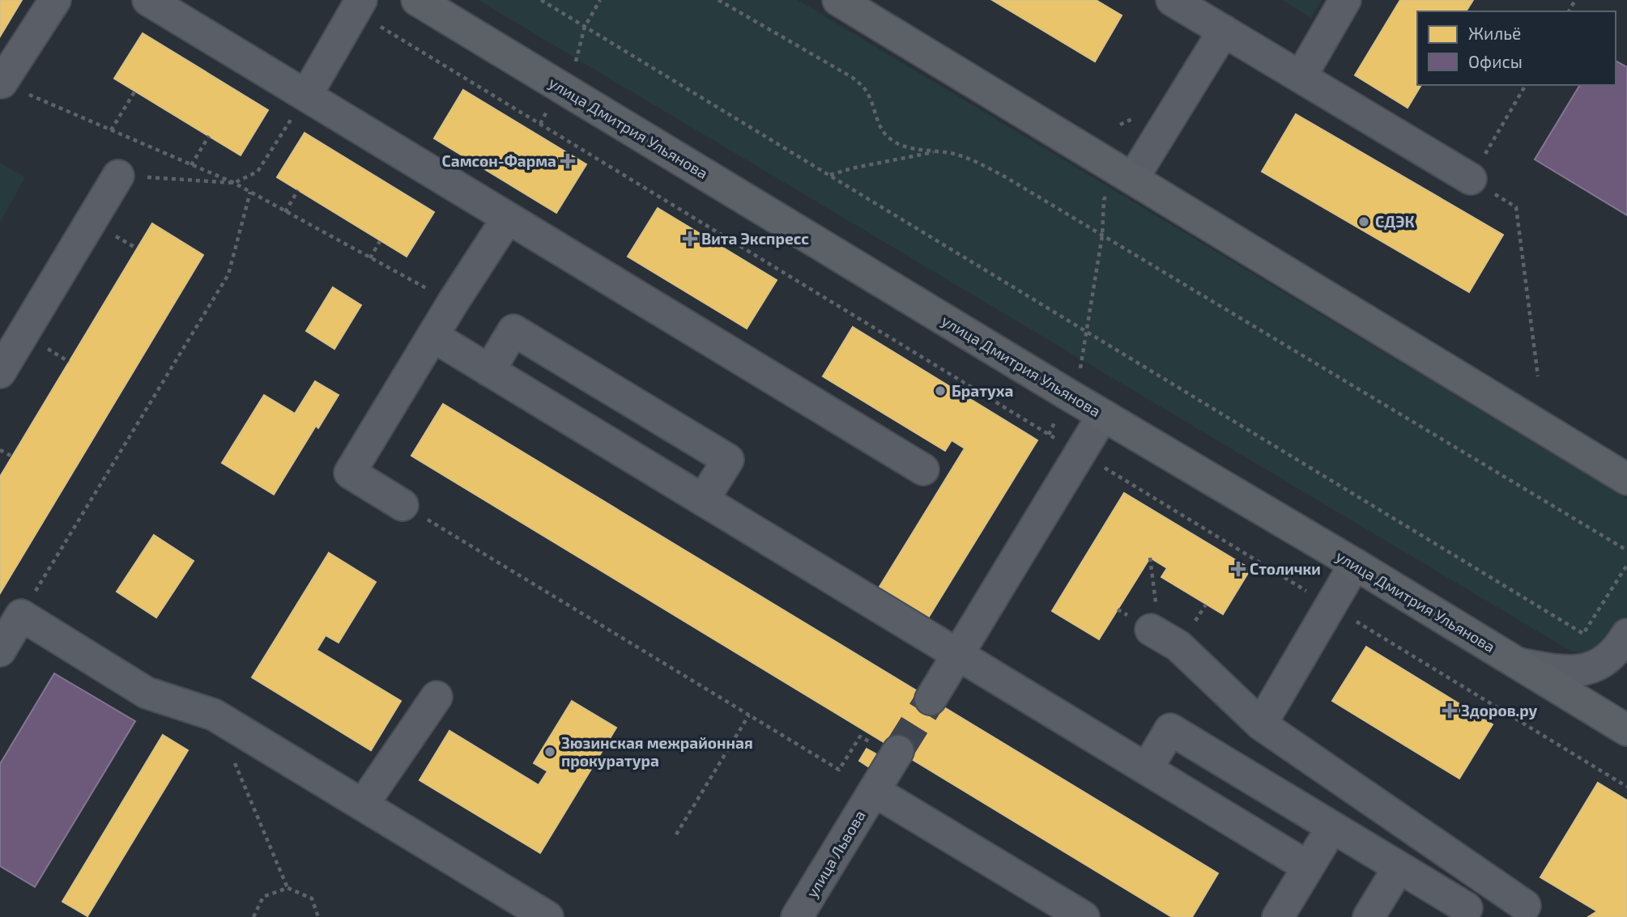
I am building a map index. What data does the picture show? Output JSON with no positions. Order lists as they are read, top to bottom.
{
  "streets": {
    "main road": ["улица Дмитрия Ульянова"],
    "street": ["улица Львова"]
  },
  "places": {
    "health": [
      "Самсон-Фарма",
      "Вита Экспресс",
      "Столички",
      "Здоров.ру"
    ],
    "other": ["СДЭК", "Братуха", "Зюзинская межрайонная прокуратура"]
  },
  "legend": ["Жильё", "Офисы"]
}
